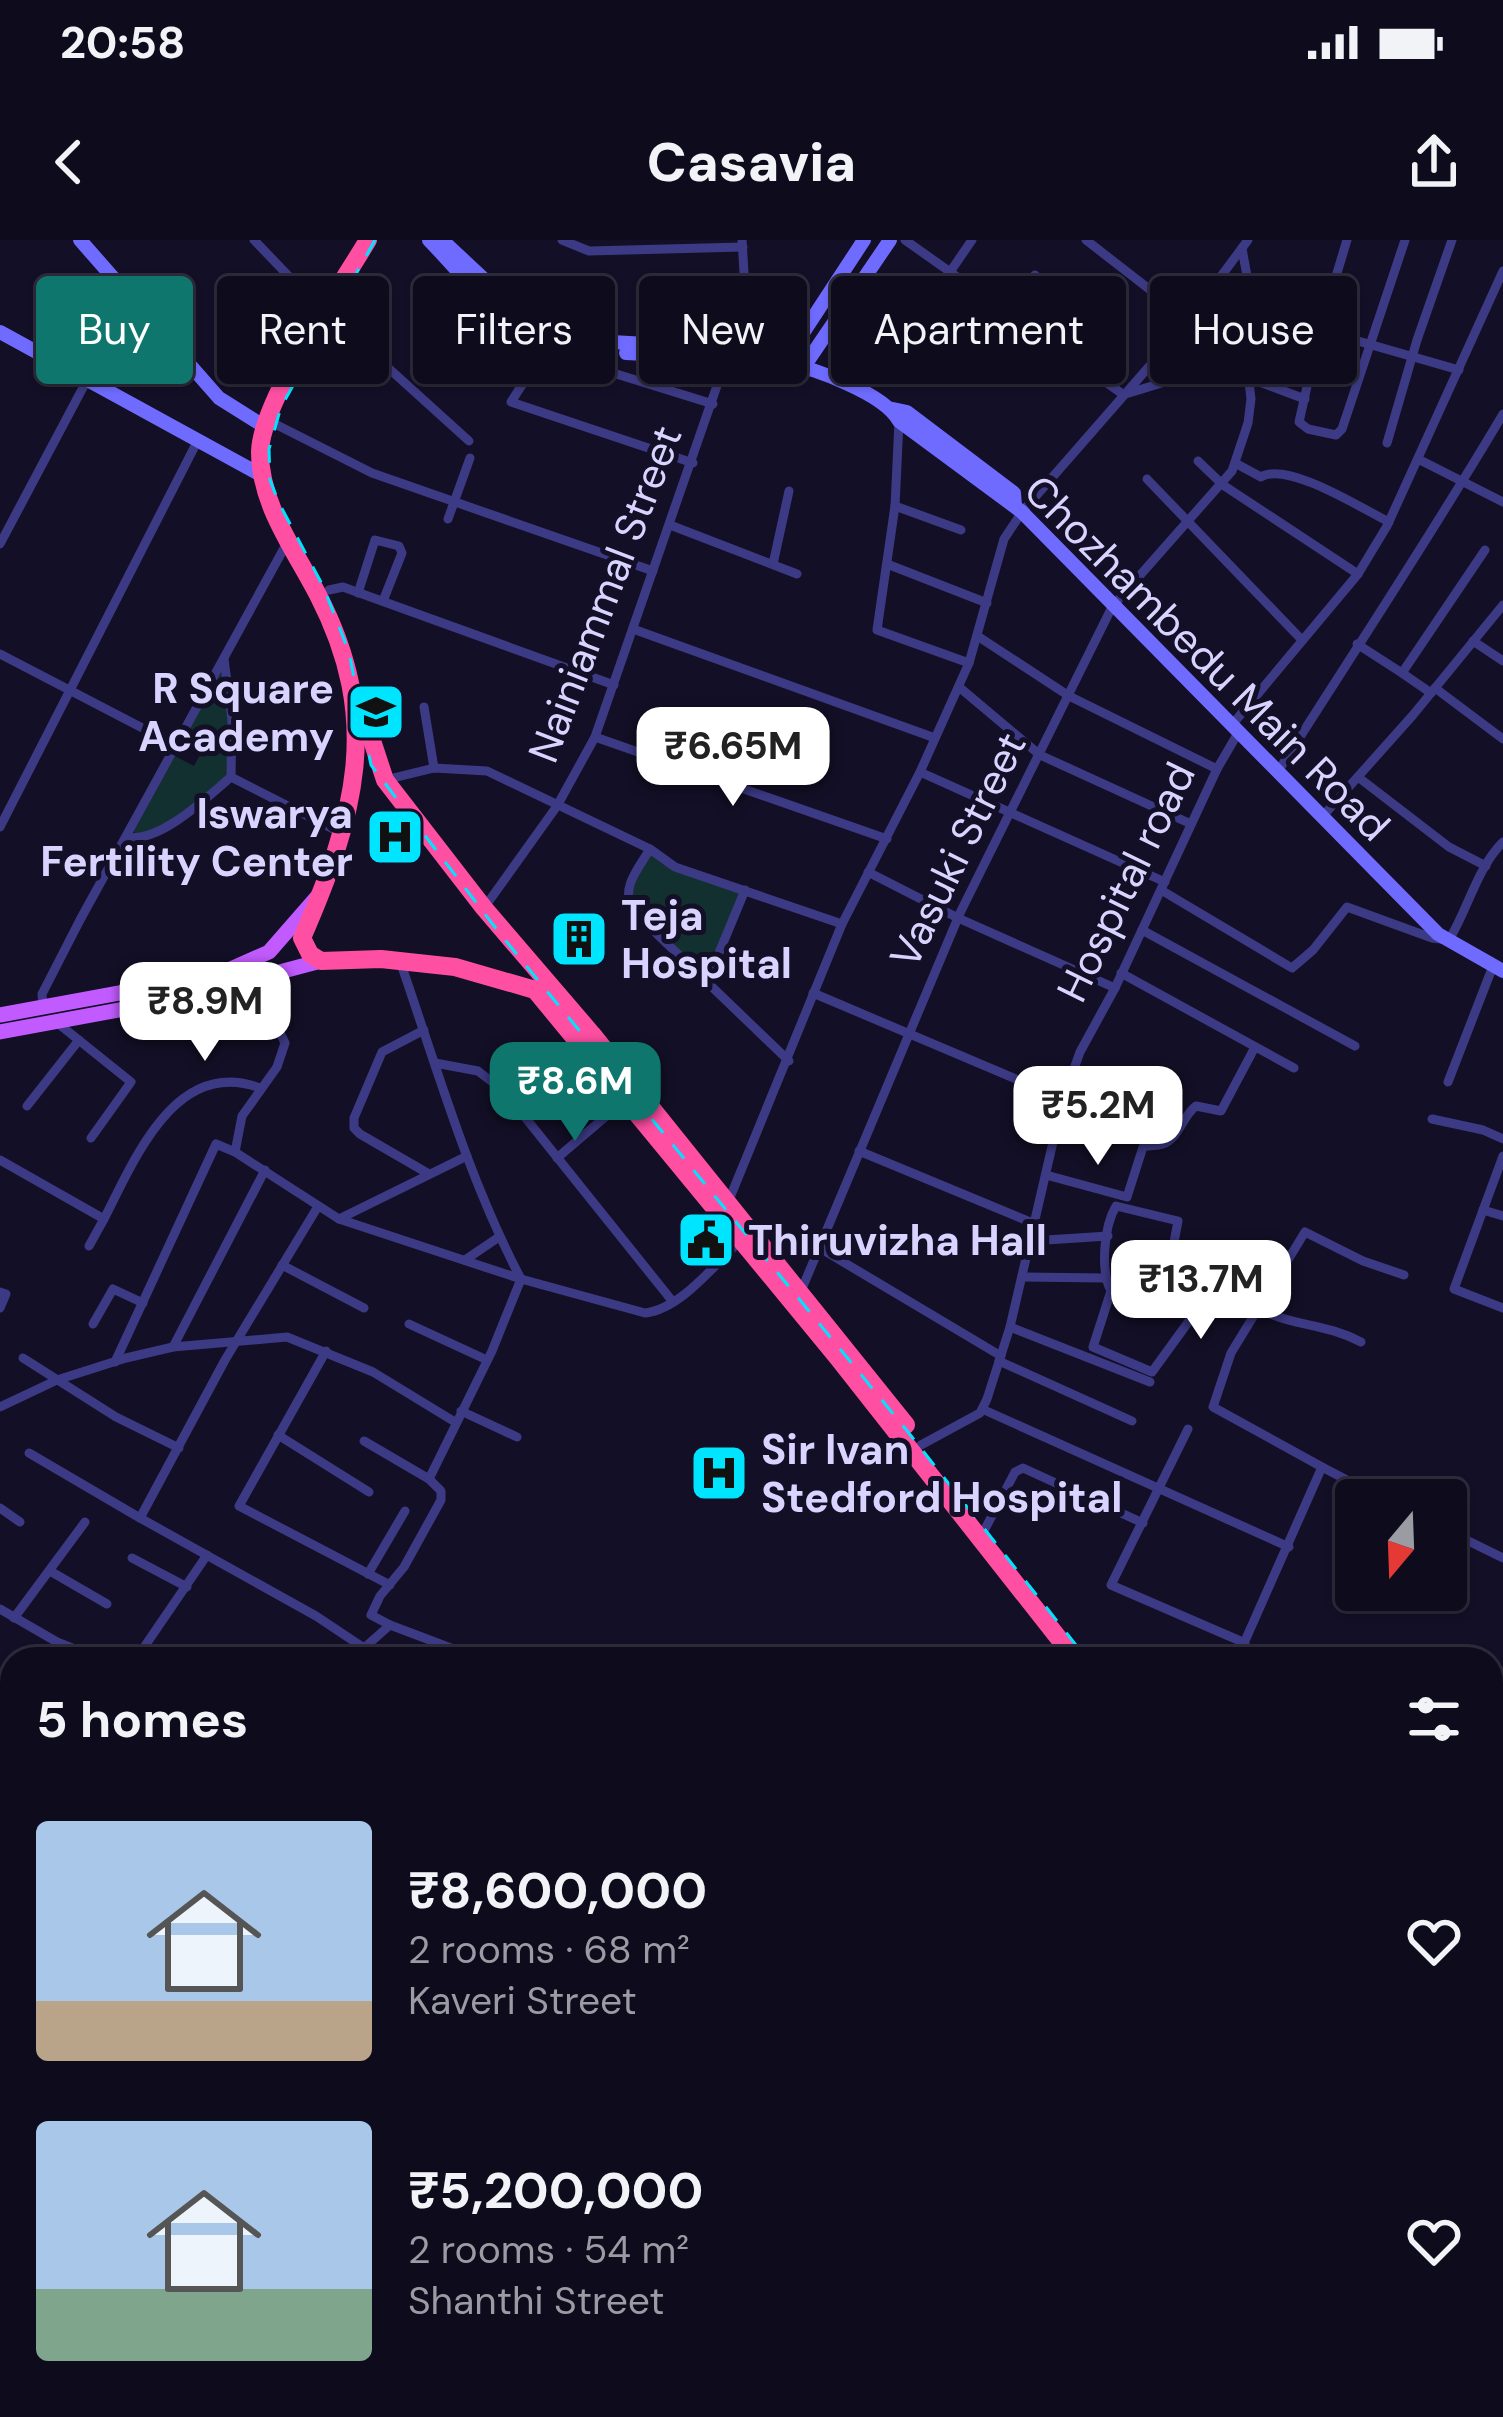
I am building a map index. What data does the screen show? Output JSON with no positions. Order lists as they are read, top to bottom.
{
  "streets": {
    "street": [
      "Nainiammal Street",
      "Chozhambedu Main Road",
      "Vasuki Street",
      "Hospital road"
    ]
  },
  "crossings": [
    ["Chozhambedu Main Road", "Vasuki Street"],
    ["Chozhambedu Main Road", "Hospital road"]
  ],
  "places": {
    "school or university": ["R Square Academy"],
    "hospital": ["Iswarya Fertility Center", "Sir Ivan Stedford Hospital"],
    "building": ["Teja Hospital"],
    "public building": ["Thiruvizha Hall"]
  },
  "north": "bottom",
  "page": {
    "status": "20:58",
    "header": "Casavia",
    "chip": [
      "Buy",
      "Rent",
      "Filters",
      "New",
      "Apartment",
      "House"
    ],
    "price": [
      "₹6.65M",
      "₹8.9M",
      "₹8.6M",
      "₹5.2M",
      "₹13.7M"
    ],
    "heading": "5 homes",
    "list": [
      {
        "name": "₹8,600,000",
        "note": "2 rooms · 68 m² · Kaveri Street"
      },
      {
        "name": "₹5,200,000",
        "note": "2 rooms · 54 m² · Shanthi Street"
      }
    ]
  }
}
